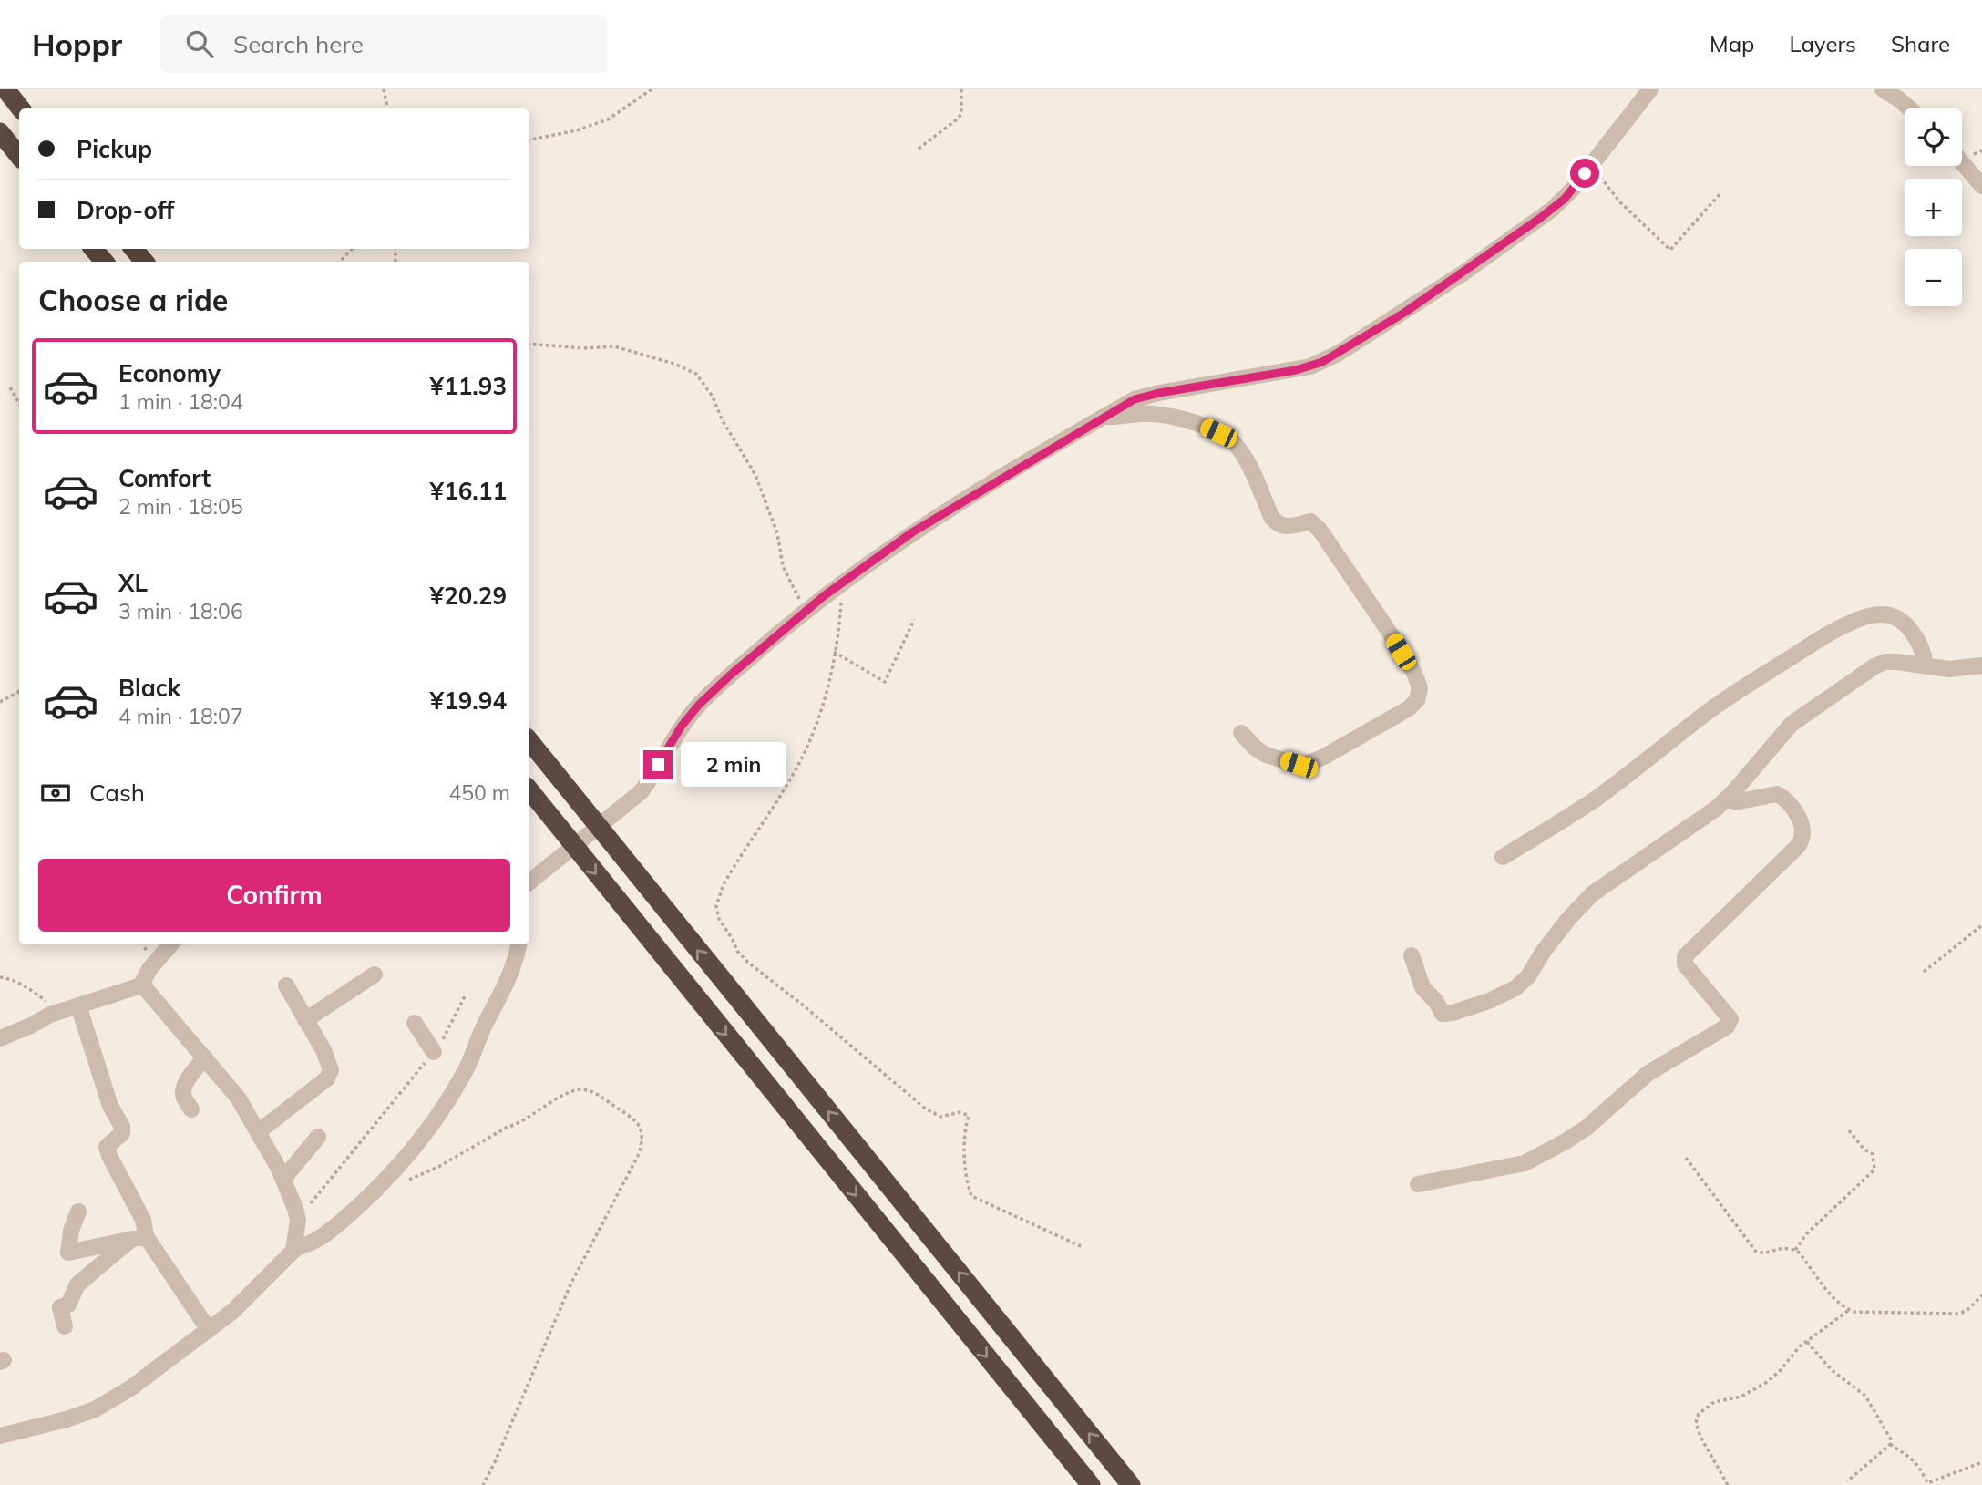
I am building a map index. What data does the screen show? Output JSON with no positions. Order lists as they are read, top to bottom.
{
  "page": {
    "header": "Hoppr",
    "search": "Search here",
    "nav": ["Map", "Layers", "Share"],
    "map_buttons": ["+", "−"],
    "banner": ["Pickup", "Drop-off"],
    "heading": "Choose a ride",
    "list": [
      {
        "name": "Economy",
        "note": "1 min · 18:04",
        "value": "¥11.93"
      },
      {
        "name": "Comfort",
        "note": "2 min · 18:05",
        "value": "¥16.11"
      },
      {
        "name": "XL",
        "note": "3 min · 18:06",
        "value": "¥20.29"
      },
      {
        "name": "Black",
        "note": "4 min · 18:07",
        "value": "¥19.94"
      }
    ],
    "bubble": "2 min",
    "pay": ["Cash", "450 m"],
    "buttons": "Confirm"
  }
}
